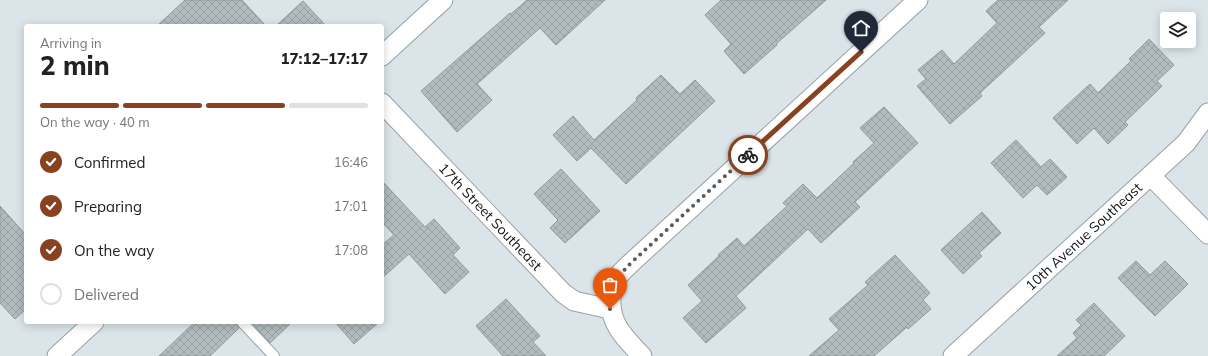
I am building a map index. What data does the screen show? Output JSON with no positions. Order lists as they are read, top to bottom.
{
  "streets": {
    "street": ["17th Street Southeast", "10th Avenue Southeast"]
  },
  "page": {
    "heading": ["2 min", "Arriving in", "17:12–17:17"],
    "bar": "On the way · 40 m",
    "list": [
      ["Confirmed", "16:46"],
      ["Preparing", "17:01"],
      ["On the way", "17:08"],
      "Delivered"
    ]
  }
}
